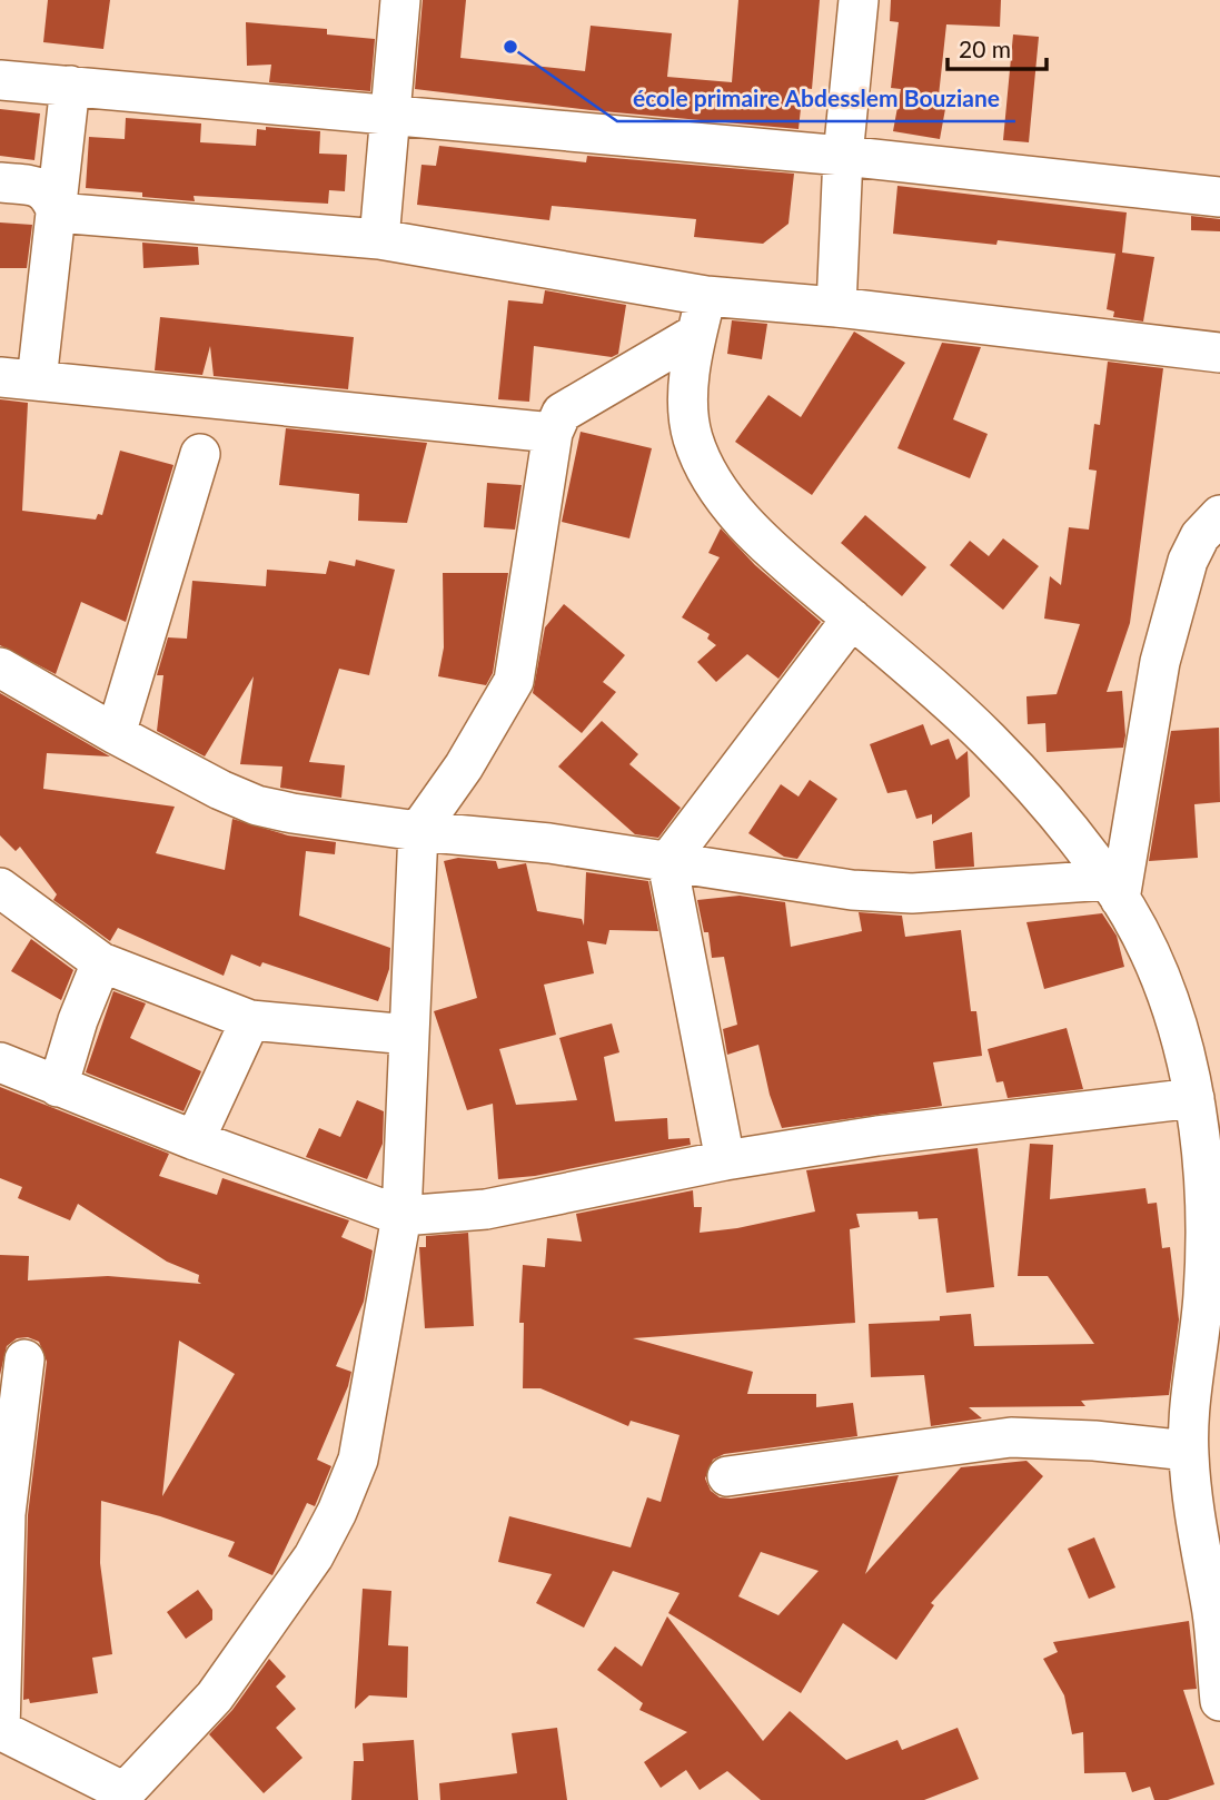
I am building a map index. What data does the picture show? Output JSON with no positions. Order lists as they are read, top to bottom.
{
  "places": ["école primaire Abdesslem Bouziane"],
  "scale_bar": "20 m"
}
